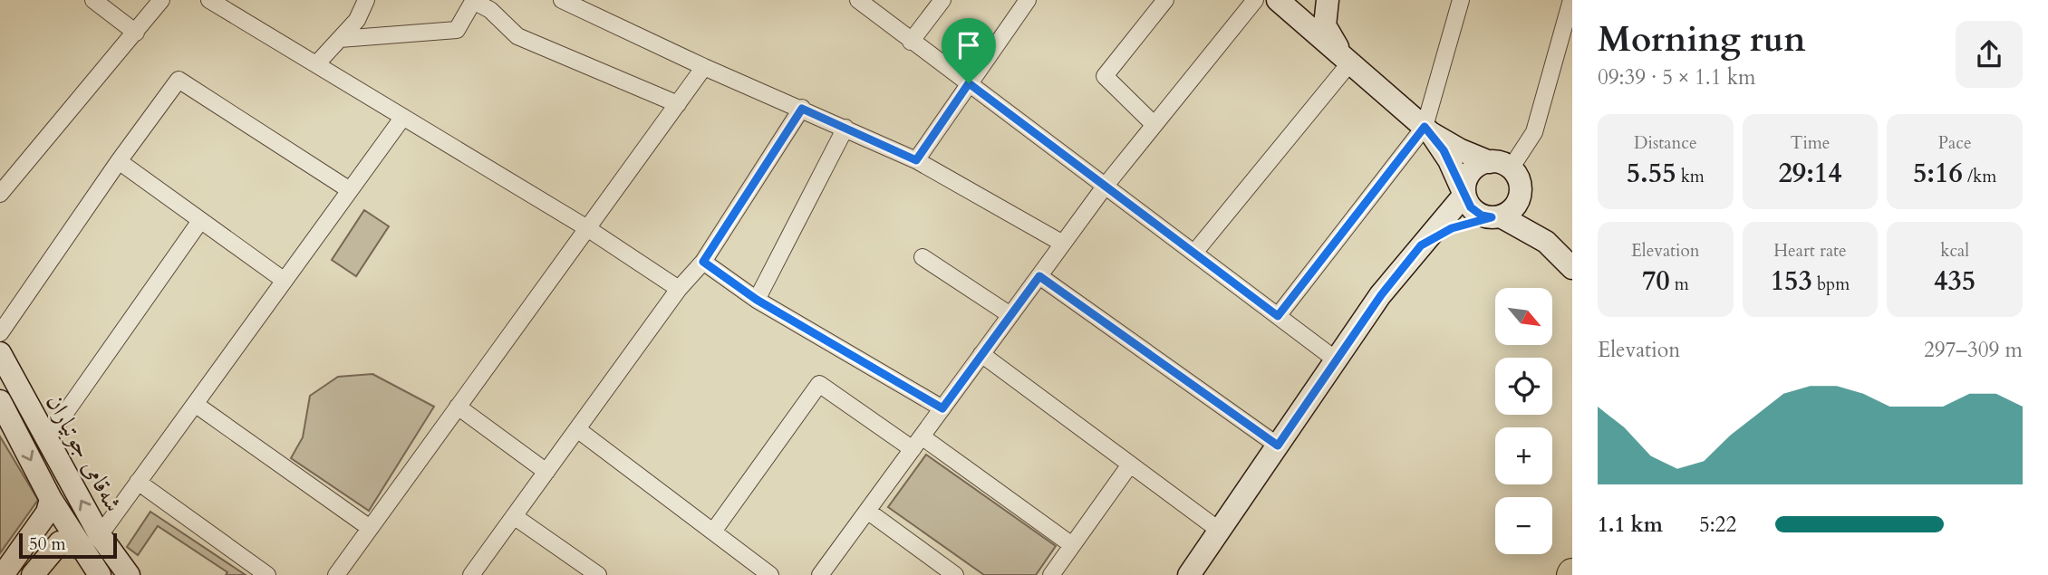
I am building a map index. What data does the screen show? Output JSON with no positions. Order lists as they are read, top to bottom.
{
  "streets": {
    "main road": ["شەقامی جوتیاران"]
  },
  "scale_bar": "50 m",
  "north": "bottom right",
  "page": {
    "heading": ["Morning run", "09:39 · 5 × 1.1 km"],
    "stats": [
      ["Distance", "5.55 km"],
      ["Time", "29:14"],
      ["Pace", "5:16 /km"],
      ["Elevation", "70 m"],
      ["Heart rate", "153 bpm"],
      ["kcal", "435"]
    ],
    "map_buttons": ["+", "−"],
    "chart": ["Elevation", "297–309 m"],
    "list": [
      {
        "name": "1.1 km",
        "note": "5:22"
      }
    ],
    "scale": "50 m"
  }
}
